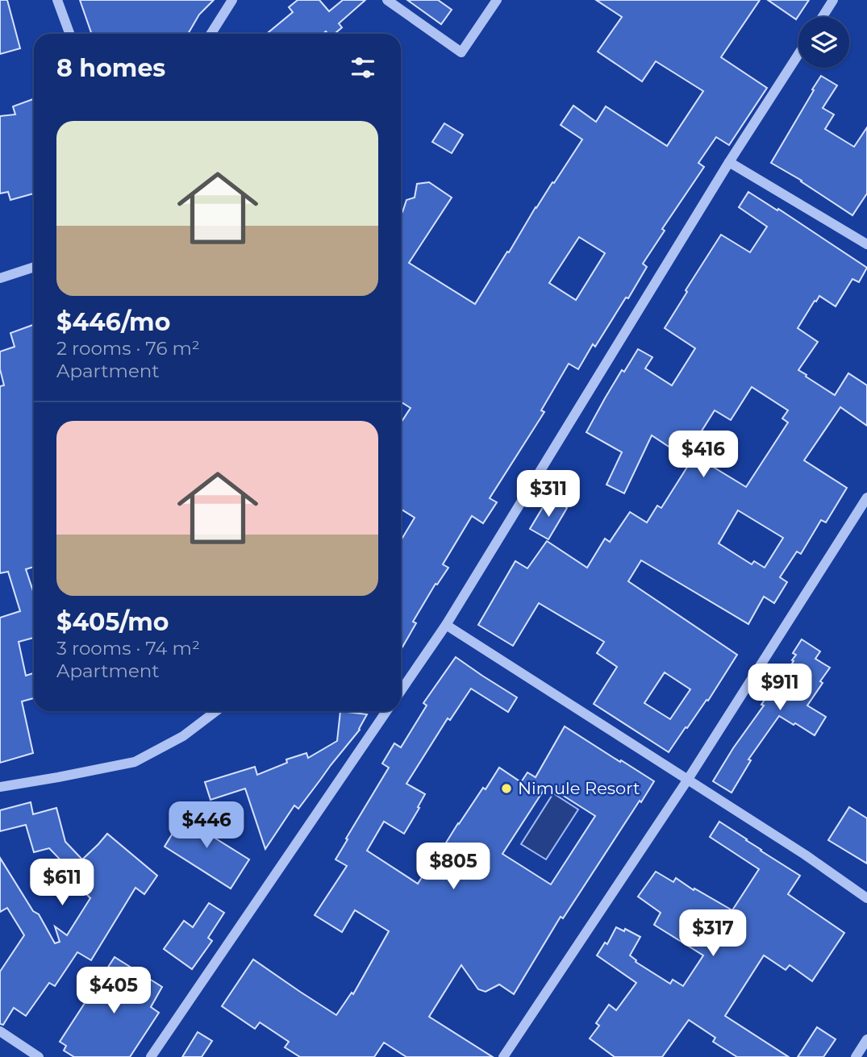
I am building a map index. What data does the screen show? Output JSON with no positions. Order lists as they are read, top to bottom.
{
  "places": ["Nimule Resort"],
  "page": {
    "heading": "8 homes",
    "list": [
      {
        "name": "$446/mo",
        "note": "2 rooms · 76 m² · Apartment"
      },
      {
        "name": "$405/mo",
        "note": "3 rooms · 74 m² · Apartment"
      }
    ],
    "price": [
      "$416",
      "$311",
      "$911",
      "$446",
      "$805",
      "$611",
      "$317",
      "$405"
    ]
  }
}
